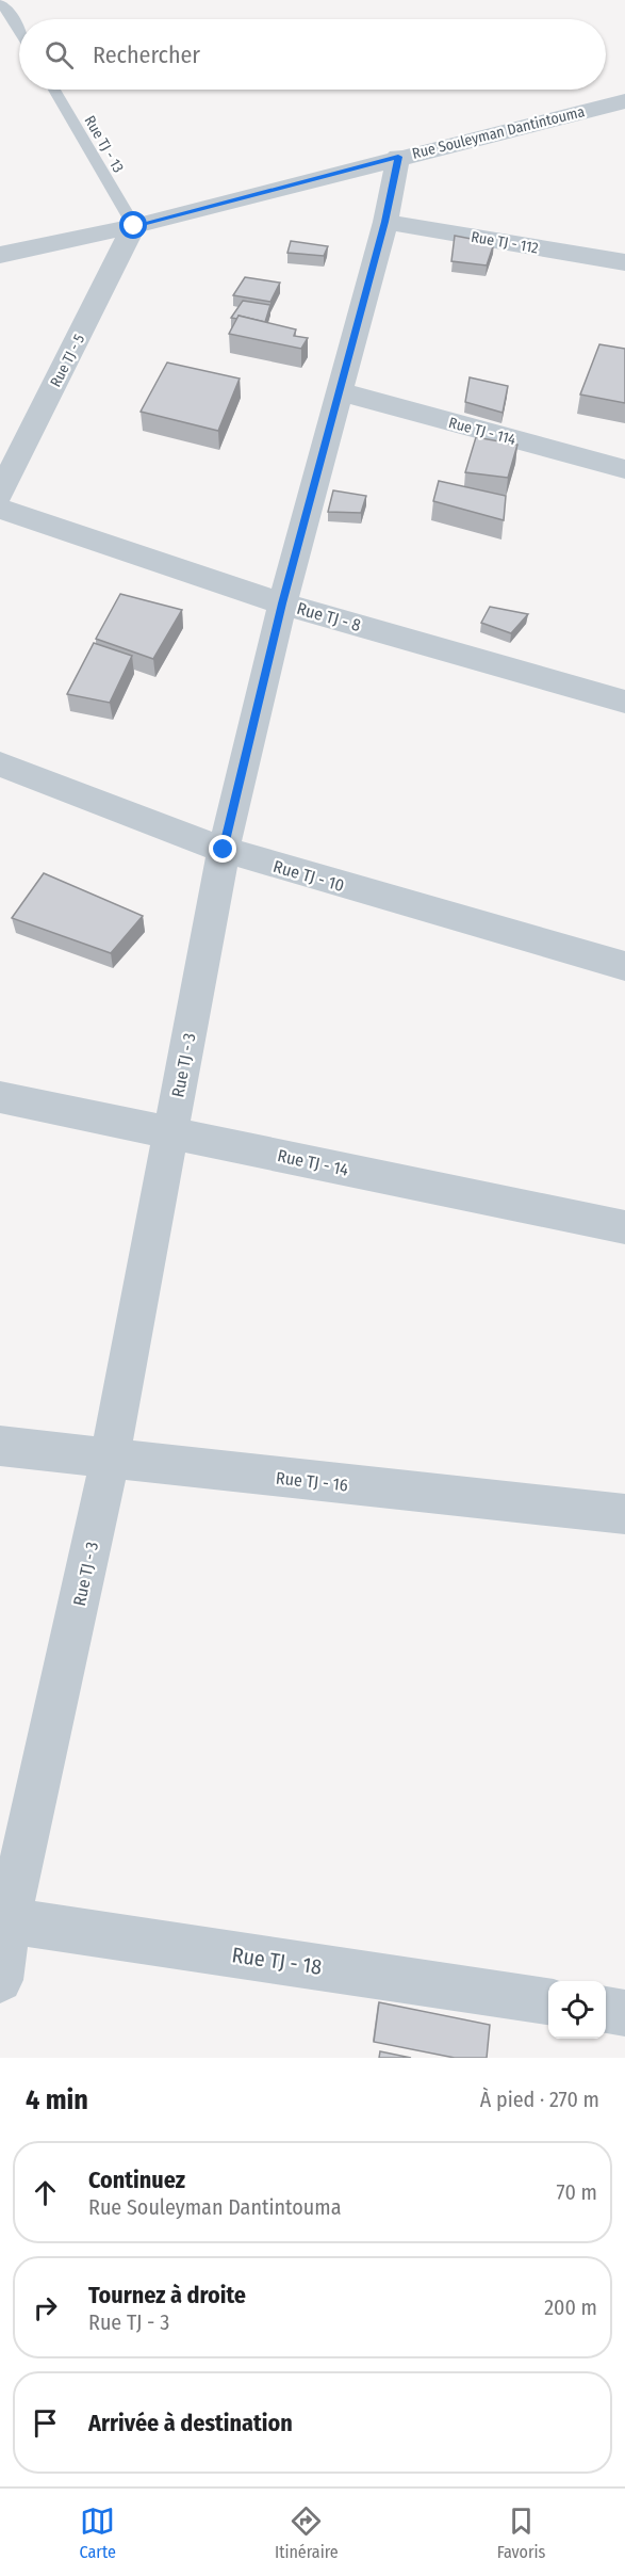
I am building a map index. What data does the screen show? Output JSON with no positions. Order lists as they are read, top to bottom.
{
  "streets": {
    "street": [
      "Rue Souleyman Dantintouma",
      "Rue TJ - 112",
      "Rue TJ - 5",
      "Rue TJ - 114",
      "Rue TJ - 8",
      "Rue TJ - 10",
      "Rue TJ - 3",
      "Rue TJ - 14",
      "Rue TJ - 16",
      "Rue TJ - 18"
    ],
    "lane": ["Rue TJ - 13"]
  },
  "crossings": [
    ["Rue Souleyman Dantintouma", "Rue TJ - 13"],
    ["Rue Souleyman Dantintouma", "Rue TJ - 5"],
    ["Rue Souleyman Dantintouma", "Rue TJ - 3"],
    ["Rue TJ - 13", "Rue TJ - 5"],
    ["Rue TJ - 112", "Rue TJ - 3"],
    ["Rue TJ - 114", "Rue TJ - 3"],
    ["Rue TJ - 8", "Rue TJ - 3"],
    ["Rue TJ - 10", "Rue TJ - 3"],
    ["Rue TJ - 3", "Rue TJ - 14"],
    ["Rue TJ - 3", "Rue TJ - 16"],
    ["Rue TJ - 3", "Rue TJ - 18"]
  ],
  "page": {
    "search": "Rechercher",
    "heading": ["4 min", "À pied · 270 m"],
    "list": [
      ["Continuez", "Rue Souleyman Dantintouma", "70 m"],
      ["Tournez à droite", "Rue TJ - 3", "200 m"],
      "Arrivée à destination"
    ],
    "nav": ["Carte", "Itinéraire", "Favoris"]
  }
}
